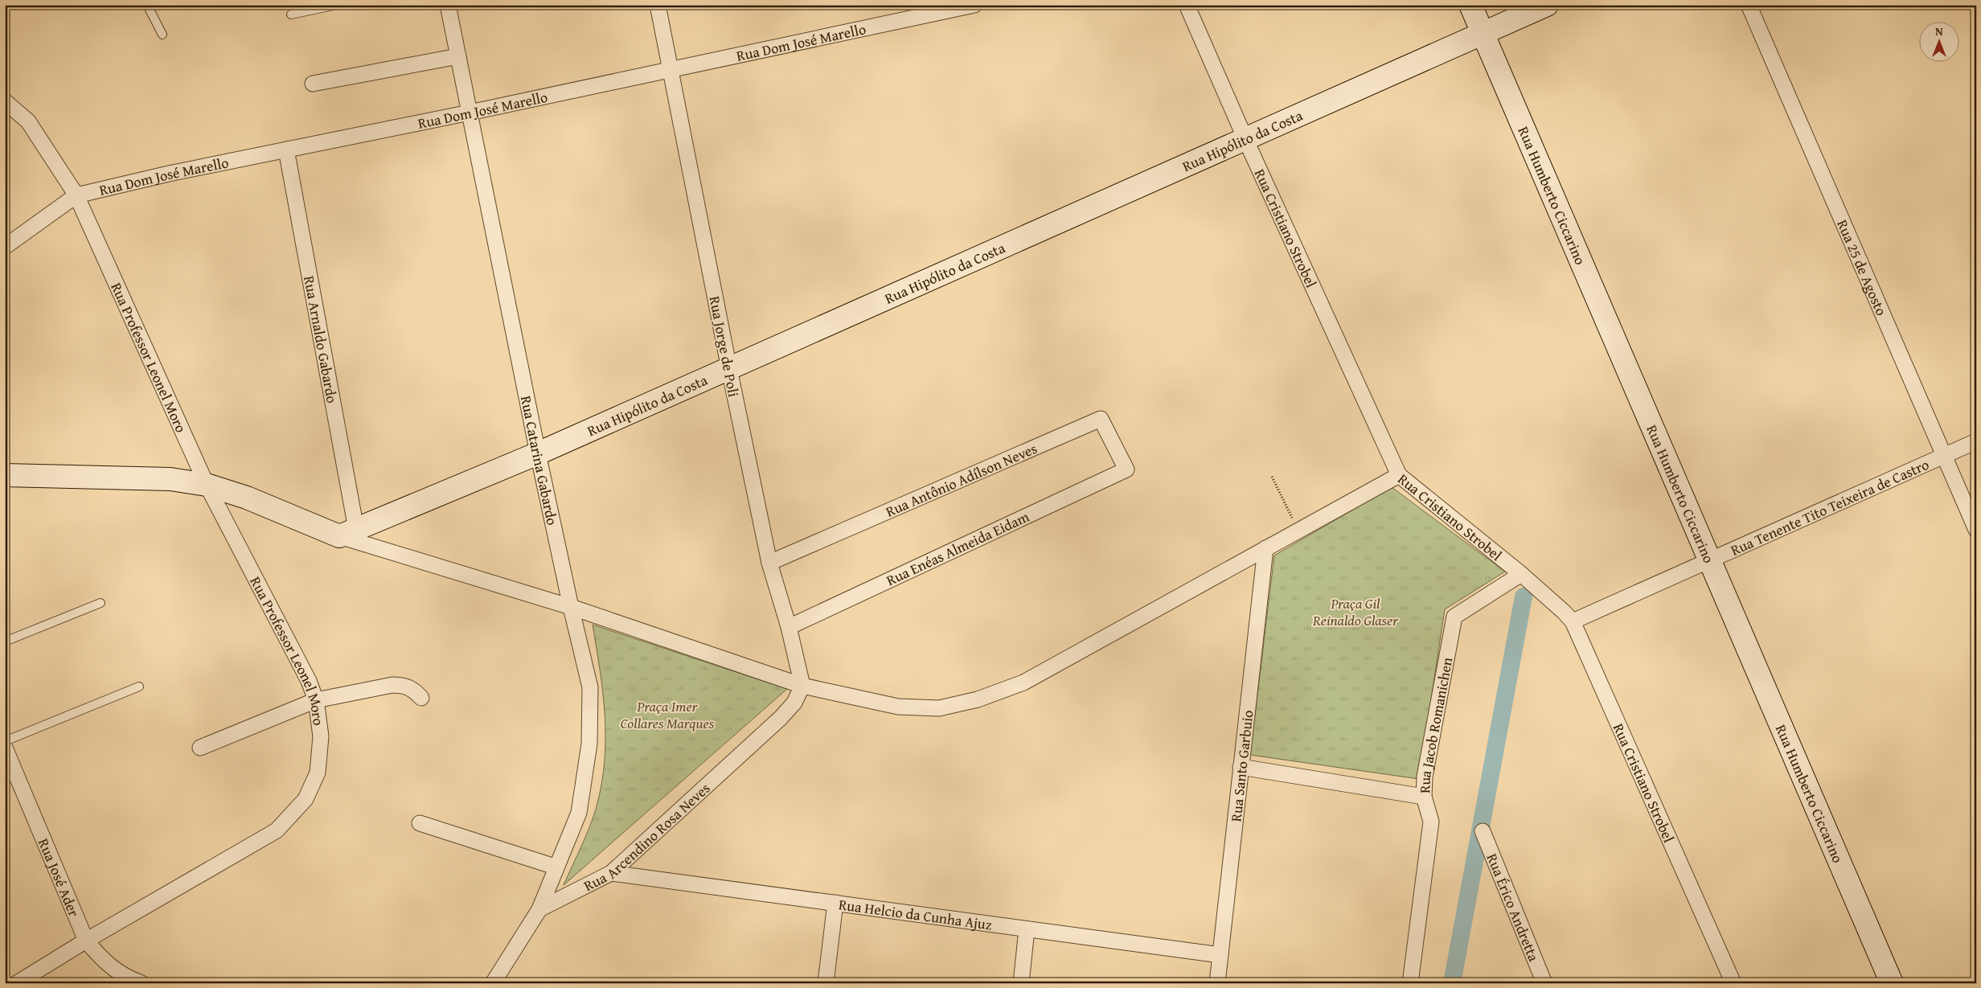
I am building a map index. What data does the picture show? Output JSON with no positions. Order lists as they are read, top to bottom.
{
  "streets": {
    "street": [
      "Rua Dom José Marello",
      "Rua Hipólito da Costa",
      "Rua Humberto Ciccarino",
      "Rua Cristiano Strobel",
      "Rua 25 de Agosto",
      "Rua Arnaldo Gabardo",
      "Rua Jorge de Poli",
      "Rua Professor Leonel Moro",
      "Rua Catarina Gabardo",
      "Rua Antônio Adílson Neves",
      "Rua Tenente Tito Teixeira de Castro",
      "Rua Enéas Almeida Eidam",
      "Rua Jacob Romanichen",
      "Rua Santo Garbuio",
      "Rua Arcendino Rosa Neves",
      "Rua José Ader",
      "Rua Érico Andretta",
      "Rua Helcio da Cunha Ajuz"
    ]
  },
  "crossings": [
    ["Rua Dom José Marello", "Rua Arnaldo Gabardo"],
    ["Rua Dom José Marello", "Rua Jorge de Poli"],
    ["Rua Dom José Marello", "Rua Professor Leonel Moro"],
    ["Rua Dom José Marello", "Rua Catarina Gabardo"],
    ["Rua Hipólito da Costa", "Rua Humberto Ciccarino"],
    ["Rua Hipólito da Costa", "Rua Cristiano Strobel"],
    ["Rua Hipólito da Costa", "Rua Arnaldo Gabardo"],
    ["Rua Hipólito da Costa", "Rua Jorge de Poli"],
    ["Rua Hipólito da Costa", "Rua Catarina Gabardo"],
    ["Rua Humberto Ciccarino", "Rua Tenente Tito Teixeira de Castro"],
    ["Rua Cristiano Strobel", "Rua Tenente Tito Teixeira de Castro"],
    ["Rua Cristiano Strobel", "Rua Jacob Romanichen"],
    ["Rua 25 de Agosto", "Rua Tenente Tito Teixeira de Castro"],
    ["Rua Jorge de Poli", "Rua Antônio Adílson Neves"],
    ["Rua Jorge de Poli", "Rua Enéas Almeida Eidam"],
    ["Rua Jorge de Poli", "Rua Arcendino Rosa Neves"],
    ["Rua Professor Leonel Moro", "Rua José Ader"],
    ["Rua Catarina Gabardo", "Rua Arcendino Rosa Neves"],
    ["Rua Antônio Adílson Neves", "Rua Enéas Almeida Eidam"],
    ["Rua Santo Garbuio", "Rua Helcio da Cunha Ajuz"],
    ["Rua Arcendino Rosa Neves", "Rua Helcio da Cunha Ajuz"]
  ],
  "parks": ["Praça Gil Reinaldo Glaser", "Praça Imer Collares Marques"],
  "north": "top"
}
